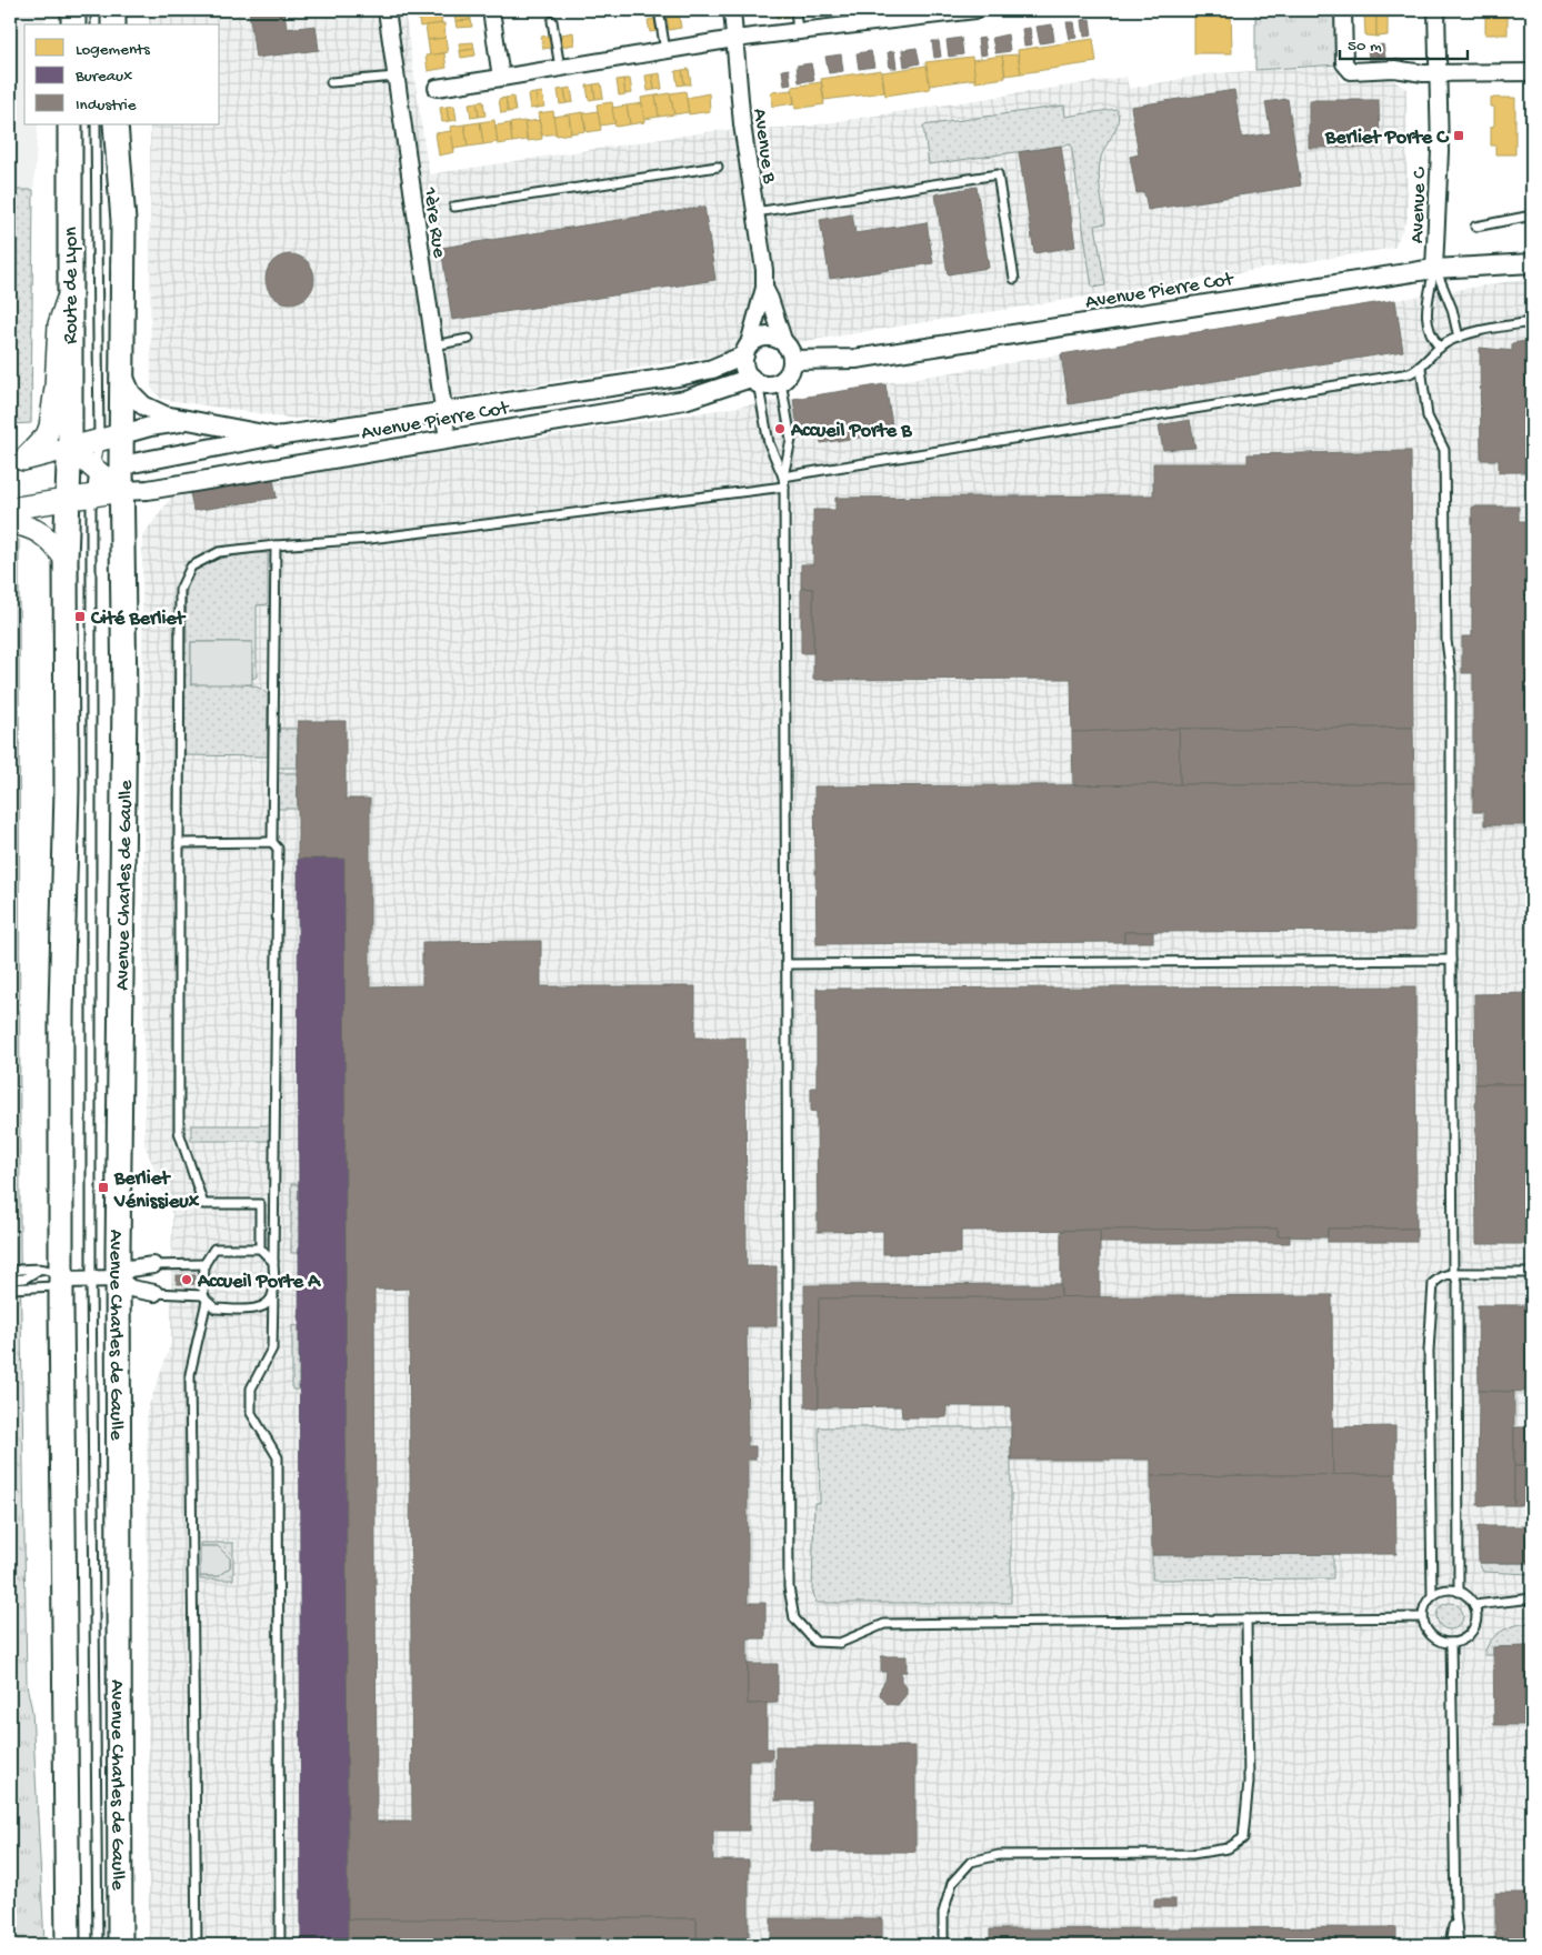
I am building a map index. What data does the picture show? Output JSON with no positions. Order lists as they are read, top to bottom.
{
  "streets": {
    "main road": ["Route de Lyon", "Avenue Charles de Gaulle"],
    "street": [
      "Avenue B",
      "Avenue C",
      "1ère Rue",
      "Avenue Pierre Cot"
    ]
  },
  "crossings": [
    ["Avenue B", "Avenue Pierre Cot"],
    ["Avenue C", "Avenue Pierre Cot"],
    ["1ère Rue", "Avenue Pierre Cot"],
    ["Avenue Pierre Cot", "Avenue Charles de Gaulle"]
  ],
  "places": {
    "transit": ["Berliet Porte C", "Cité Berliet", "Berliet Vénissieux"],
    "other": ["Accueil Porte B", "Accueil Porte A"]
  },
  "legend": ["Logements", "Bureaux", "Industrie"],
  "scale_bar": "50 m"
}
